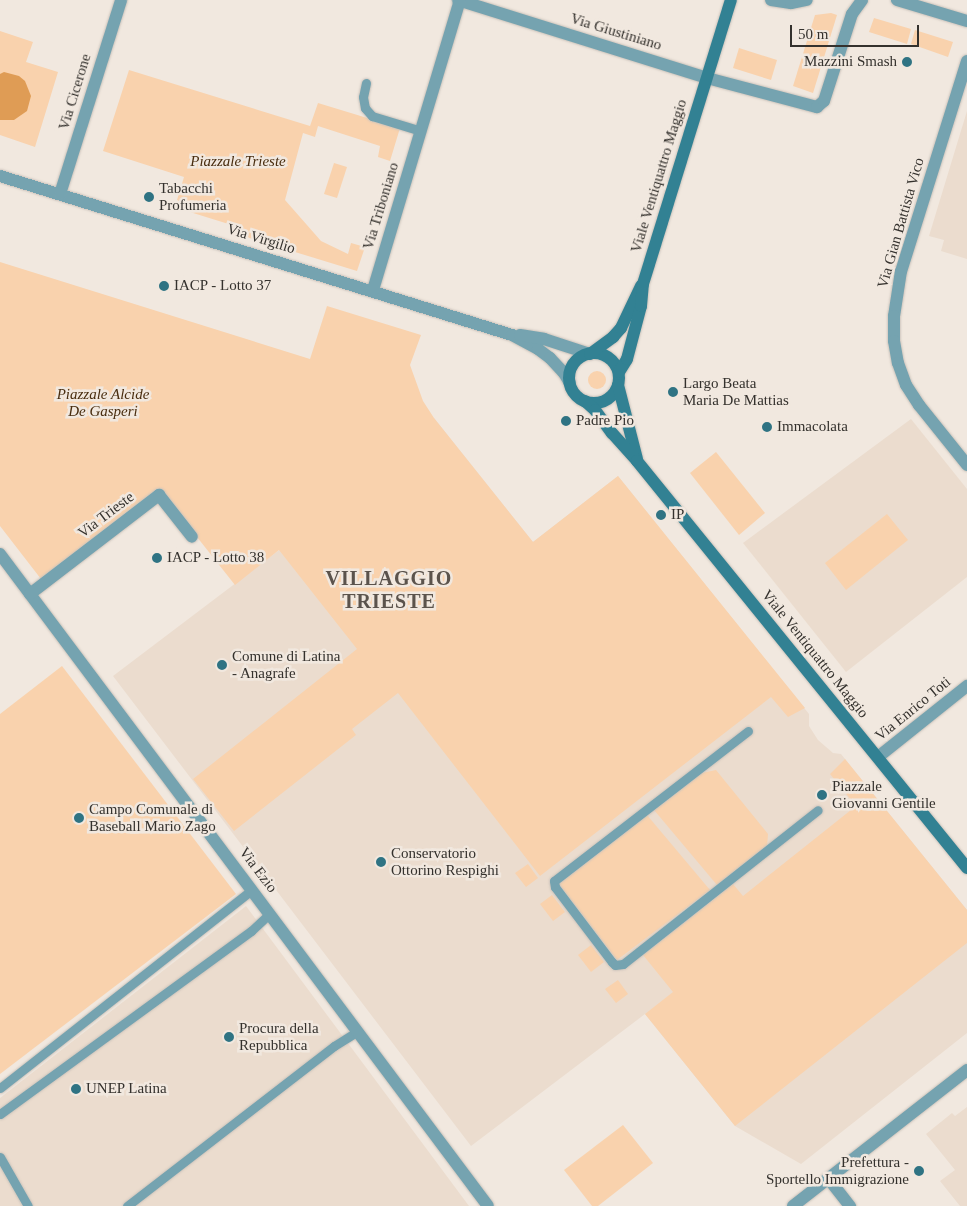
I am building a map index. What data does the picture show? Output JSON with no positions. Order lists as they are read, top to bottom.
{
  "streets": {
    "main road": ["Viale Ventiquattro Maggio"],
    "street": [
      "Via Giustiniano",
      "Via Cicerone",
      "Via Triboniano",
      "Via Gian Battista Vico",
      "Via Virgilio",
      "Via Trieste",
      "Via Enrico Toti",
      "Via Ezio"
    ]
  },
  "crossings": [
    ["Via Giustiniano", "Viale Ventiquattro Maggio"],
    ["Via Giustiniano", "Via Triboniano"],
    ["Via Cicerone", "Via Virgilio"],
    ["Viale Ventiquattro Maggio", "Via Enrico Toti"],
    ["Via Triboniano", "Via Virgilio"],
    ["Via Trieste", "Via Ezio"]
  ],
  "districts": ["VILLAGGIO TRIESTE"],
  "parks": ["Piazzale Trieste", "Piazzale Alcide De Gasperi"],
  "places": [
    "Mazzini Smash",
    "Tabacchi Profumeria",
    "IACP - Lotto 37",
    "Largo Beata Maria De Mattias",
    "Padre Pio",
    "Immacolata",
    "IP",
    "IACP - Lotto 38",
    "Comune di Latina - Anagrafe",
    "Piazzale Giovanni Gentile",
    "Campo Comunale di Baseball Mario Zago",
    "Conservatorio Ottorino Respighi",
    "Procura della Repubblica",
    "UNEP Latina",
    "Prefettura - Sportello Immigrazione"
  ],
  "scale_bar": "50 m"
}
